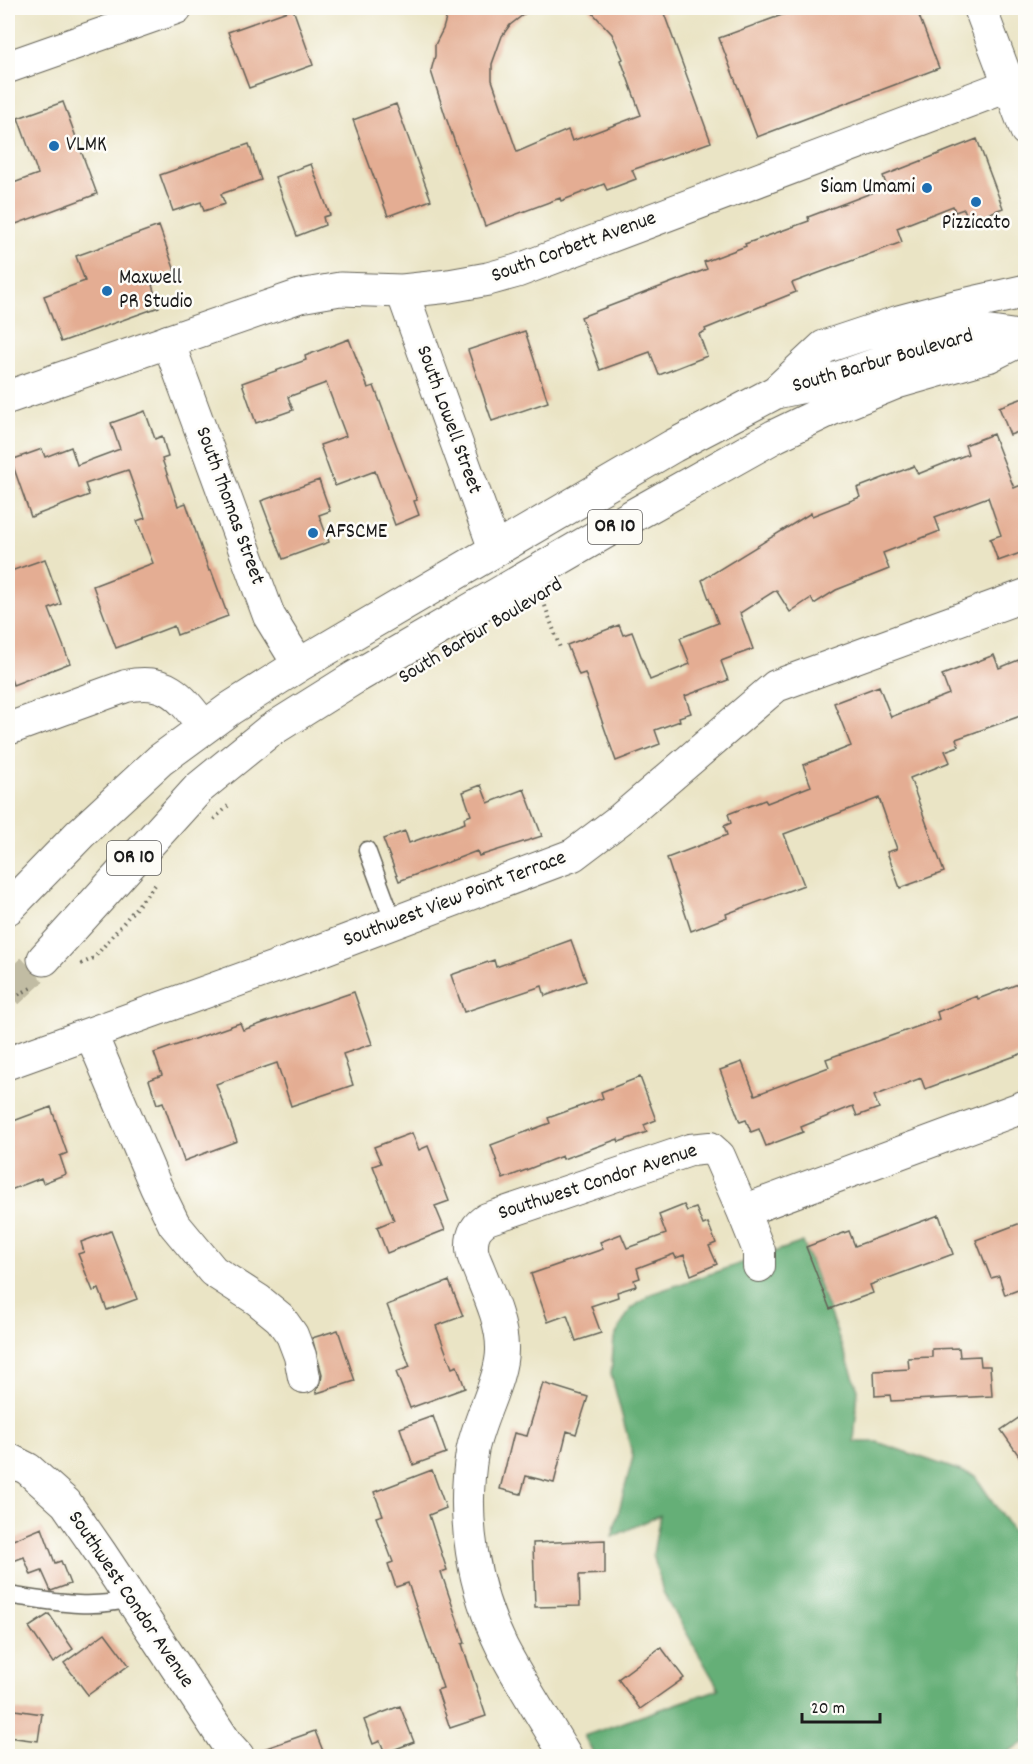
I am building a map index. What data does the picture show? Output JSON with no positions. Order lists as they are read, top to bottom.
{
  "streets": {
    "main road": ["South Corbett Avenue", "South Barbur Boulevard", "OR 10"],
    "street": [
      "South Lowell Street",
      "South Thomas Street",
      "Southwest View Point Terrace",
      "Southwest Condor Avenue"
    ]
  },
  "crossings": [
    ["South Corbett Avenue", "South Lowell Street"],
    ["South Corbett Avenue", "South Thomas Street"],
    ["South Barbur Boulevard", "South Lowell Street"],
    ["South Barbur Boulevard", "South Thomas Street"],
    ["South Barbur Boulevard", "OR 10"]
  ],
  "places": [
    "VLMK",
    "Siam Umami",
    "Pizzicato",
    "Maxwell PR Studio",
    "AFSCME"
  ],
  "scale_bar": "20 m"
}
